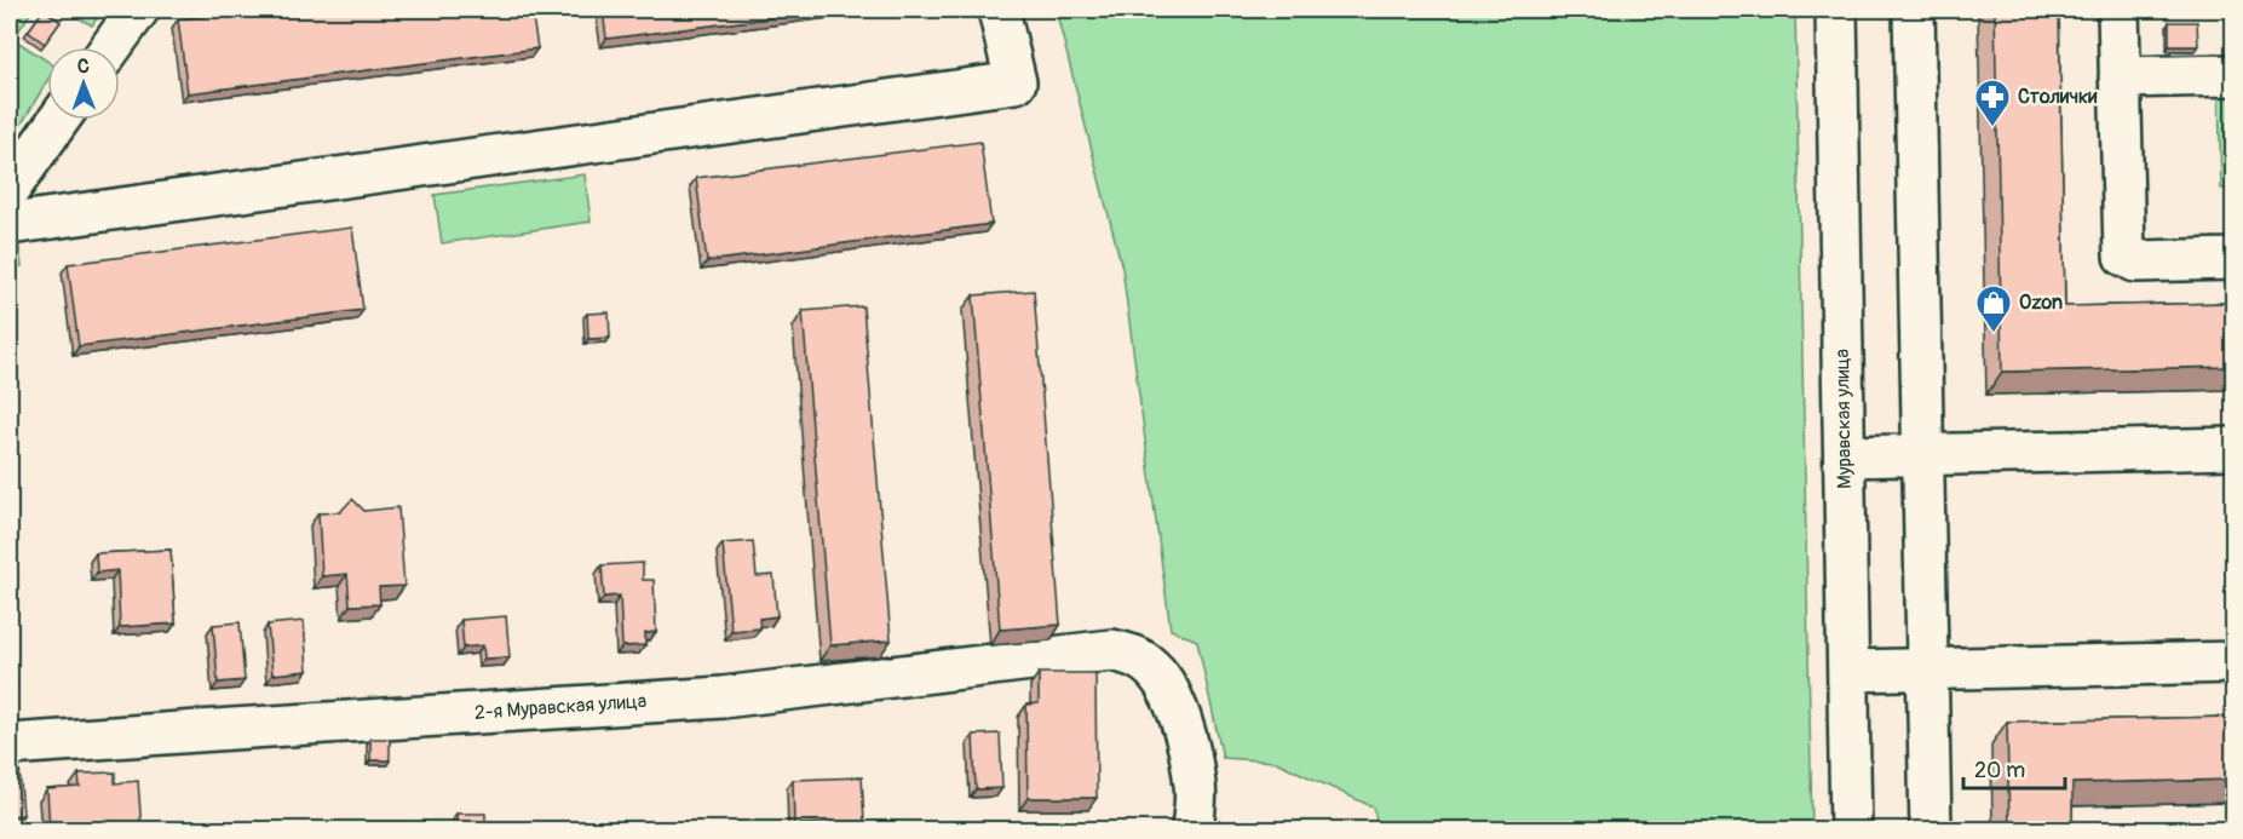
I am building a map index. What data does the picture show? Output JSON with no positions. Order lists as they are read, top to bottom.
{
  "streets": {
    "street": ["Муравская улица", "2-я Муравская улица"]
  },
  "places": {
    "pharmacy": ["Столички"],
    "shop": ["Ozon"]
  },
  "scale_bar": "20 m",
  "north": "top"
}
